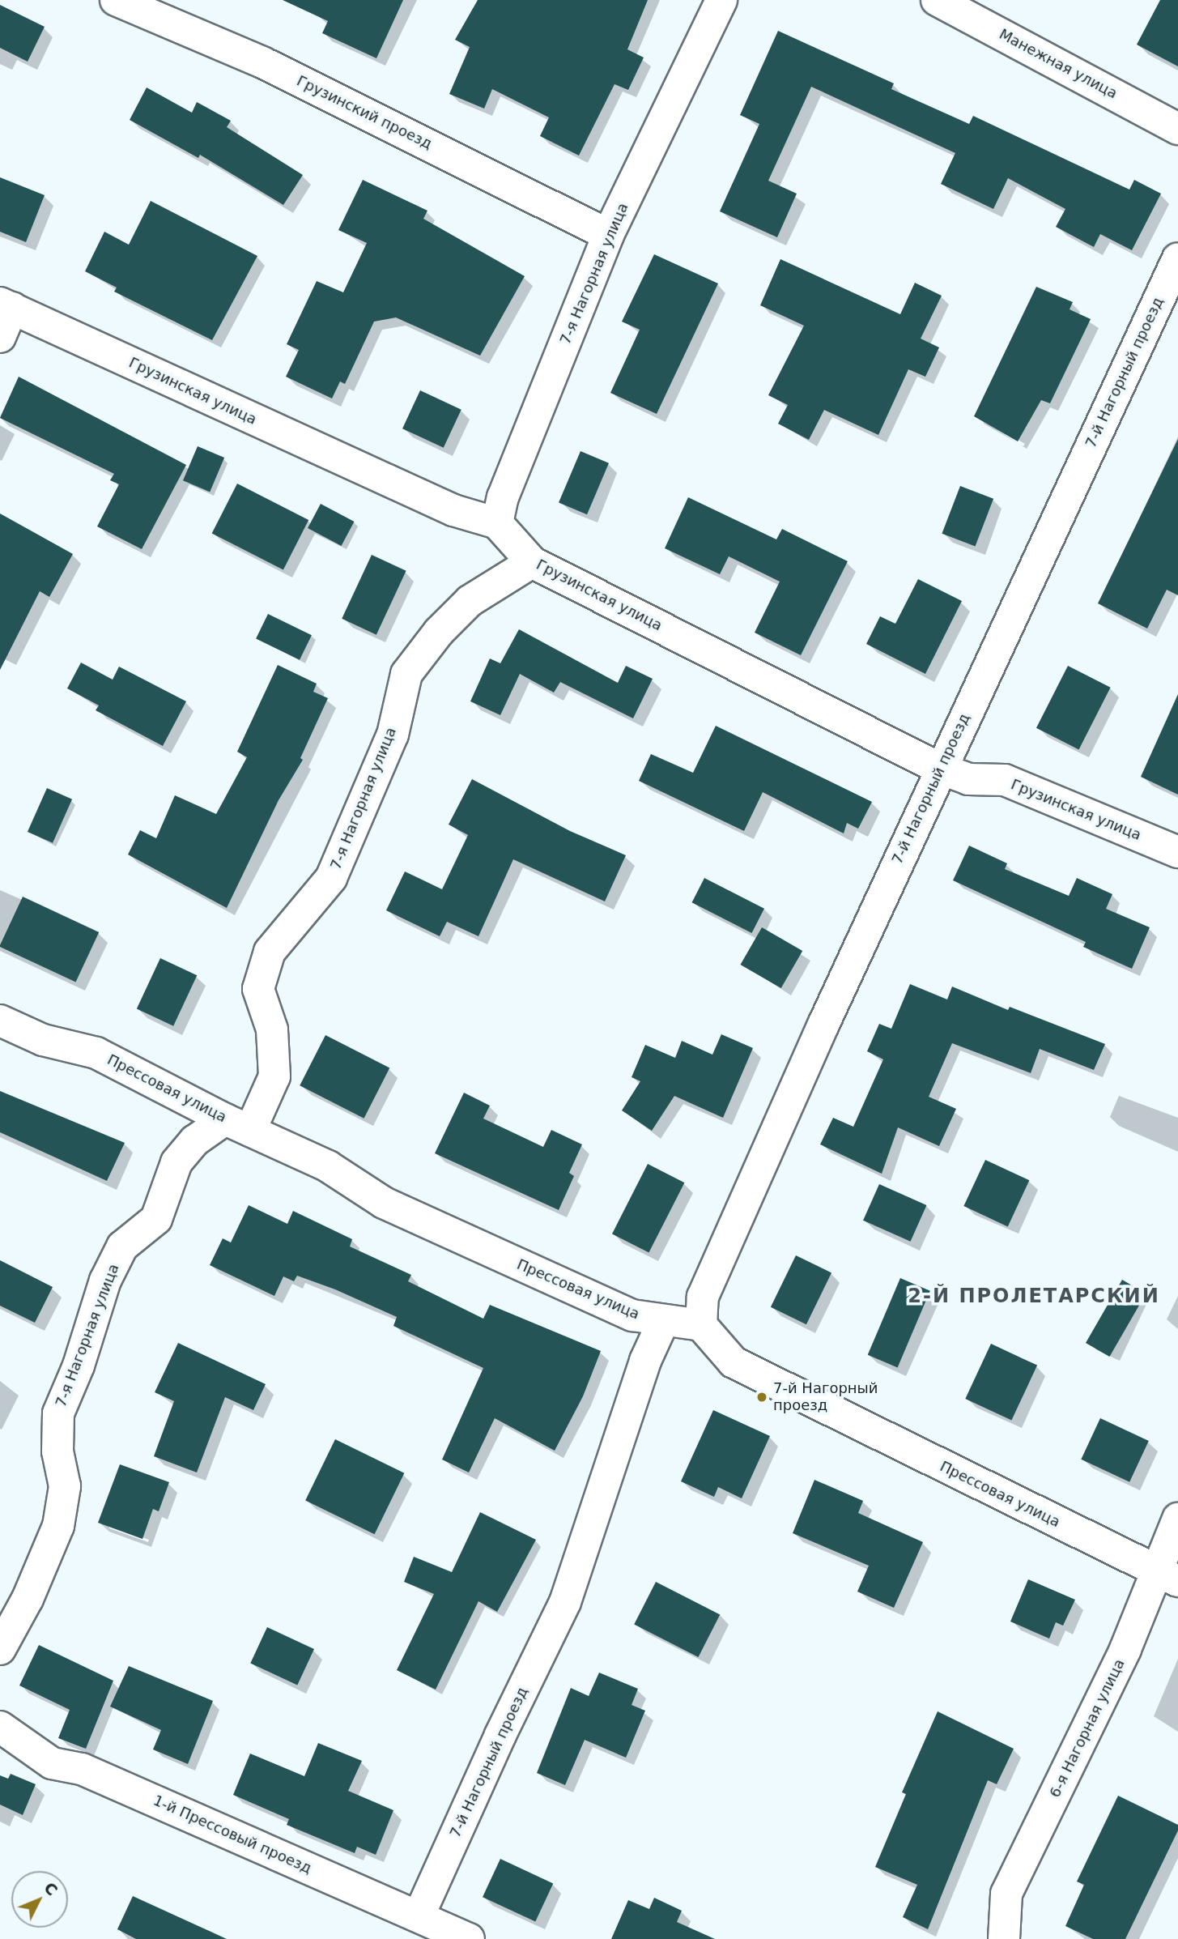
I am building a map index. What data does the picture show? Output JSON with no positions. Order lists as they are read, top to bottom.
{
  "streets": {
    "street": [
      "Манежная улица",
      "Грузинский проезд",
      "7-я Нагорная улица",
      "7-й Нагорный проезд",
      "Грузинская улица",
      "Прессовая улица",
      "6-я Нагорная улица",
      "1-й Прессовый проезд"
    ]
  },
  "crossings": [
    ["Грузинский проезд", "7-я Нагорная улица"],
    ["7-я Нагорная улица", "Грузинская улица"],
    ["7-я Нагорная улица", "Прессовая улица"],
    ["7-й Нагорный проезд", "Грузинская улица"],
    ["7-й Нагорный проезд", "Прессовая улица"],
    ["7-й Нагорный проезд", "1-й Прессовый проезд"],
    ["Прессовая улица", "6-я Нагорная улица"]
  ],
  "districts": ["2-Й ПРОЛЕТАРСКИЙ"],
  "places": ["7-й Нагорный проезд"],
  "north": "top right"
}
